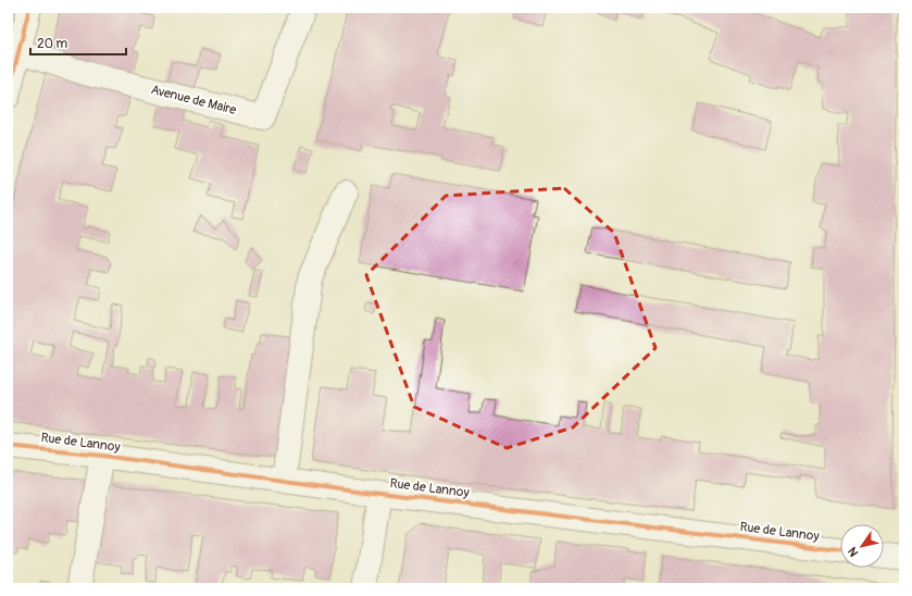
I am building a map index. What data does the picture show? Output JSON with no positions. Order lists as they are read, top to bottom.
{
  "streets": {
    "street": ["Avenue de Maire", "Rue de Lannoy"]
  },
  "scale_bar": "20 m",
  "north": "bottom left"
}
